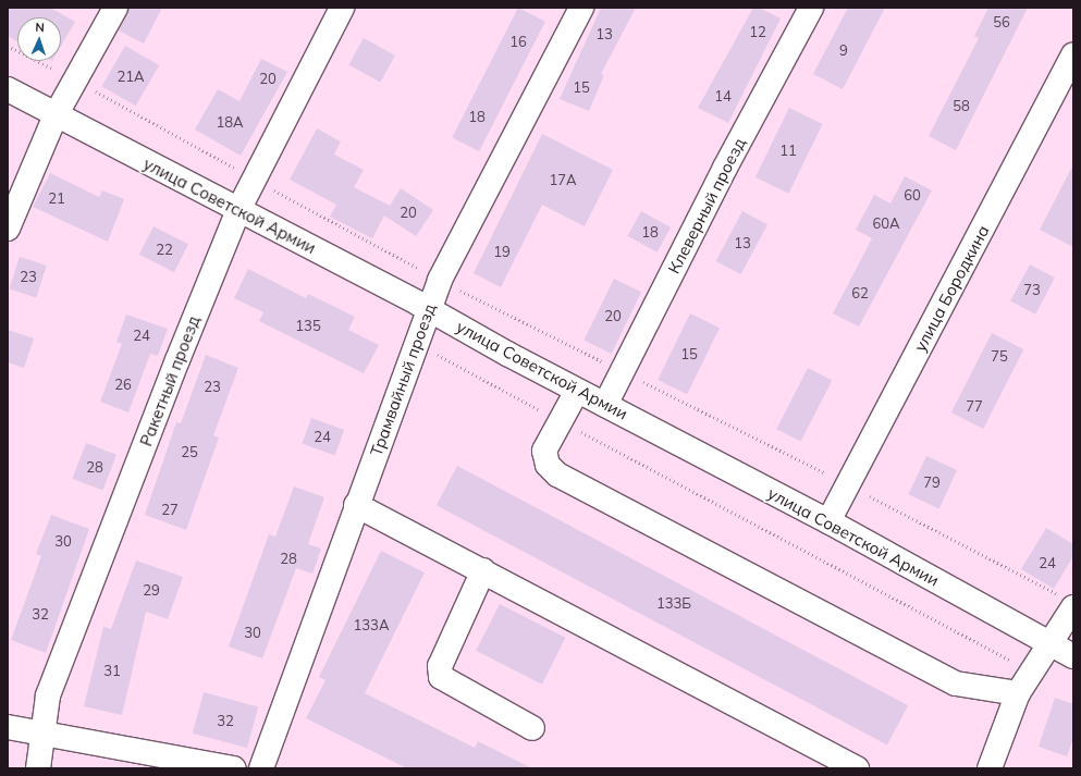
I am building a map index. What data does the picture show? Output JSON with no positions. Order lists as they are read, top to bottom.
{
  "streets": {
    "street": [
      "улица Советской Армии",
      "Клеверный проезд",
      "улица Бородкина",
      "Трамвайный проезд",
      "Ракетный проезд"
    ]
  },
  "crossings": [
    ["улица Советской Армии", "Клеверный проезд"],
    ["улица Советской Армии", "улица Бородкина"],
    ["улица Советской Армии", "Трамвайный проезд"],
    ["улица Советской Армии", "Ракетный проезд"]
  ],
  "house_numbers": [
    "56",
    "12",
    "13",
    "16",
    "9",
    "21А",
    "20",
    "15",
    "14",
    "58",
    "18",
    "18А",
    "11",
    "17А",
    "60",
    "21",
    "20",
    "60А",
    "18",
    "13",
    "22",
    "19",
    "23",
    "73",
    "62",
    "20",
    "135",
    "24",
    "15",
    "75",
    "26",
    "23",
    "77",
    "24",
    "25",
    "28",
    "79",
    "27",
    "30",
    "28",
    "24",
    "29",
    "133Б",
    "32",
    "133А",
    "30",
    "31",
    "32"
  ],
  "north": "top"
}
